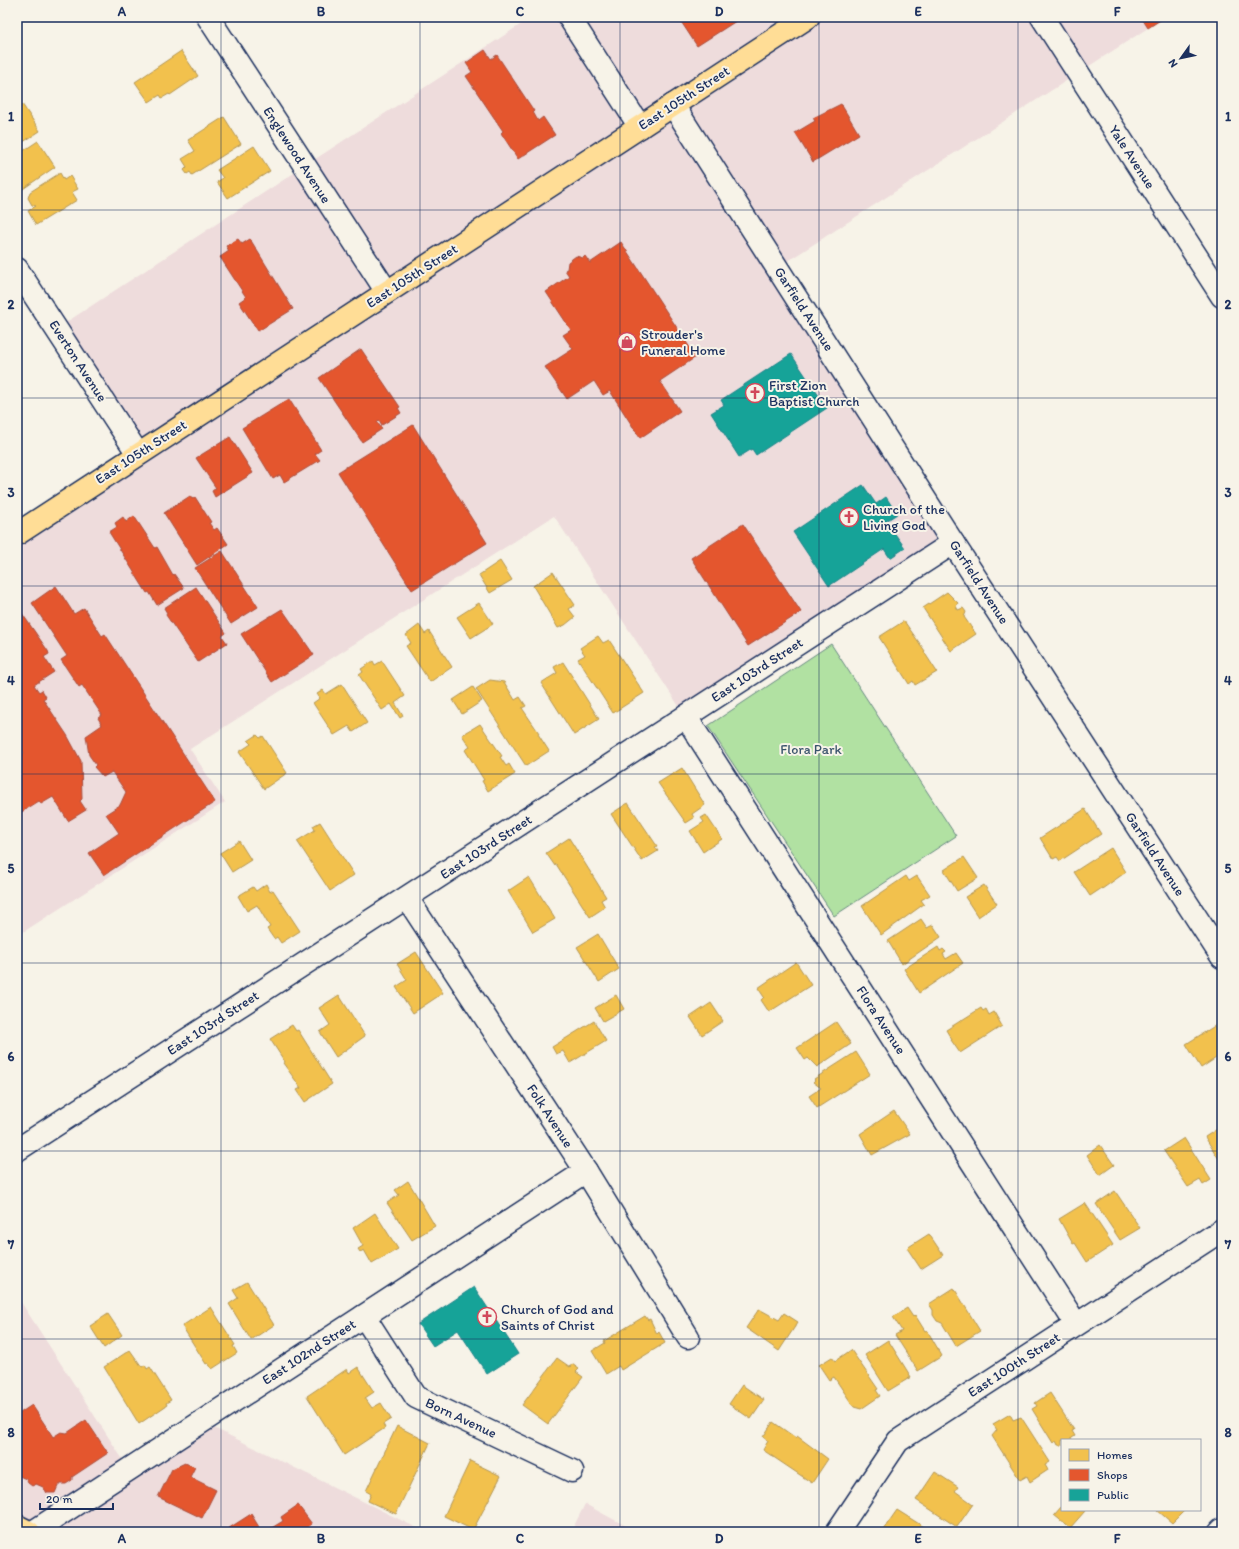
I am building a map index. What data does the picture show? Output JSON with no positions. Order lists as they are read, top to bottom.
{
  "streets": {
    "main road": ["East 105th Street"],
    "street": [
      "Englewood Avenue",
      "Yale Avenue",
      "Garfield Avenue",
      "Everton Avenue",
      "East 103rd Street",
      "Flora Avenue",
      "Folk Avenue",
      "East 102nd Street",
      "East 100th Street",
      "Born Avenue"
    ]
  },
  "crossings": [
    ["East 105th Street", "Englewood Avenue"],
    ["East 105th Street", "Garfield Avenue"],
    ["East 105th Street", "Everton Avenue"],
    ["Garfield Avenue", "East 103rd Street"],
    ["East 103rd Street", "Flora Avenue"],
    ["East 103rd Street", "Folk Avenue"],
    ["Flora Avenue", "East 100th Street"],
    ["Folk Avenue", "East 102nd Street"],
    ["East 102nd Street", "Born Avenue"]
  ],
  "parks": ["Flora Park"],
  "places": {
    "shop": ["Strouder's Funeral Home"],
    "church": ["First Zion Baptist Church", "Church of the Living God", "Church of God and Saints of Christ"]
  },
  "legend": ["Homes", "Shops", "Public"],
  "scale_bar": "20 m",
  "north": "bottom left",
  "grid": {
    "columns": [
      "A",
      "B",
      "C",
      "D",
      "E",
      "F"
    ],
    "rows": [
      "1",
      "2",
      "3",
      "4",
      "5",
      "6",
      "7",
      "8"
    ]
  }
}
